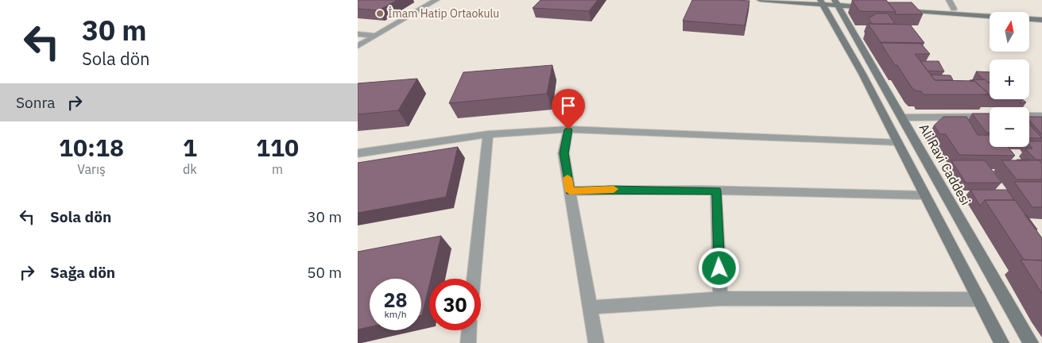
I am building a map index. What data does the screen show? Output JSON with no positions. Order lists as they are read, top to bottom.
{
  "streets": {
    "main road": ["Ali Ravi Caddesi"]
  },
  "places": ["İmam Hatip Ortaokulu"],
  "north": "top",
  "page": {
    "turn": ["30 m", "Sola dön"],
    "map_buttons": ["+", "−"],
    "then": "Sonra",
    "eta": [
      "10:18",
      "Varış",
      "1",
      "dk",
      "110",
      "m"
    ],
    "list": [
      {
        "name": "Sola dön",
        "value": "30 m"
      },
      {
        "name": "Sağa dön",
        "value": "50 m"
      }
    ],
    "speed": "28 km/h",
    "limit": "30"
  }
}
